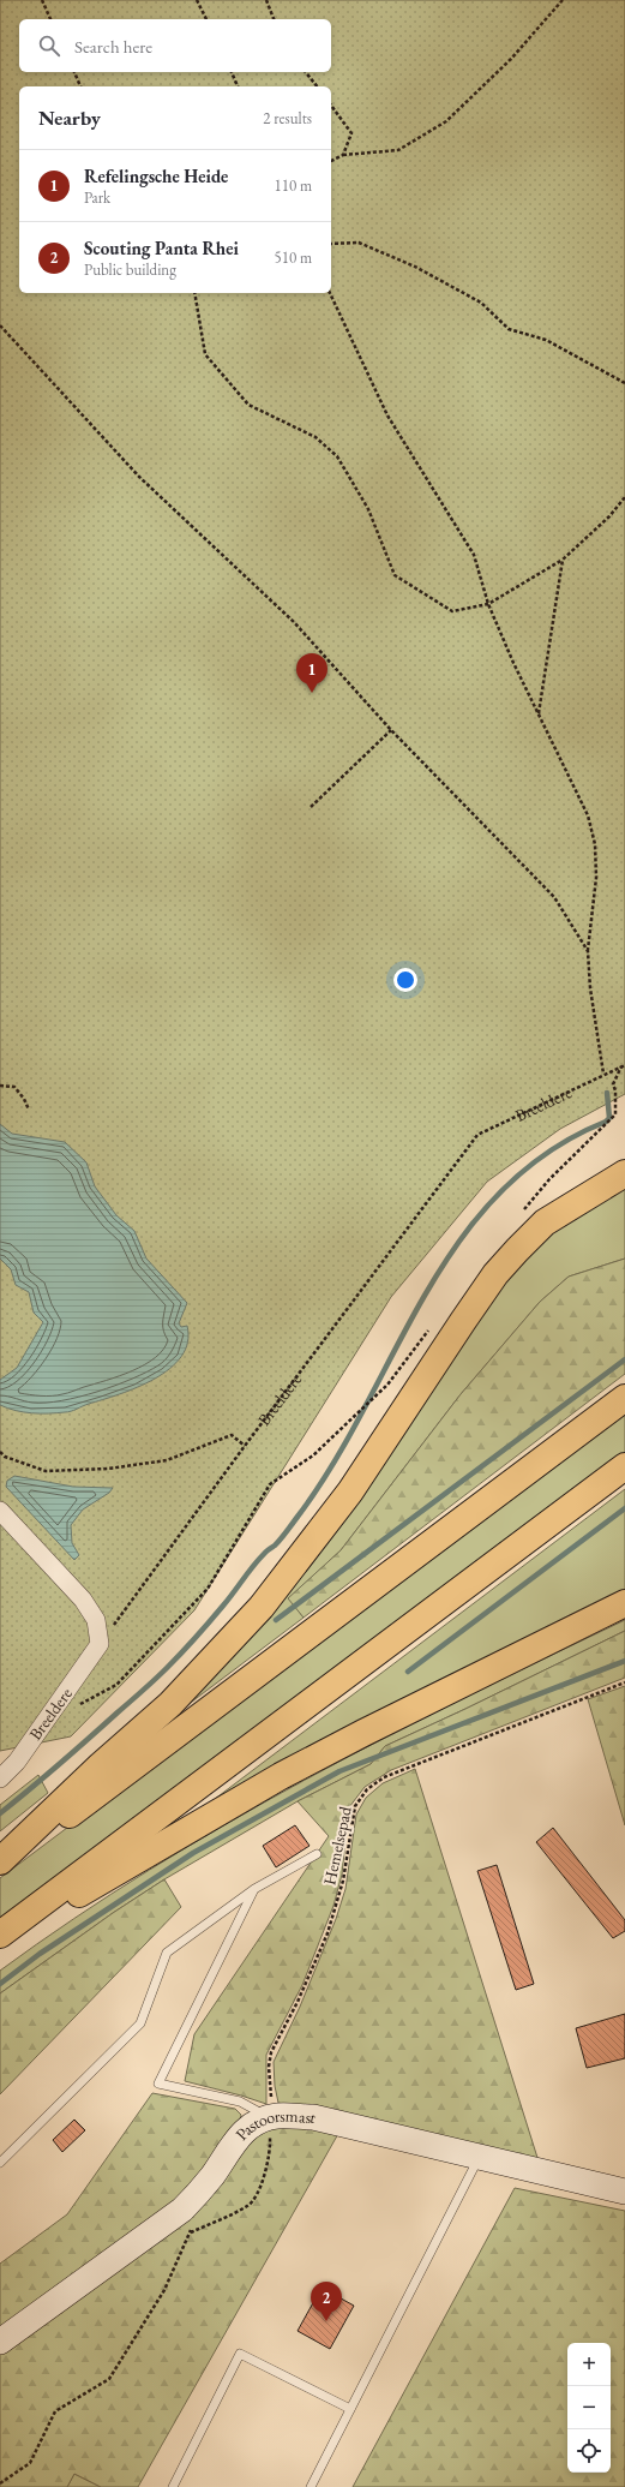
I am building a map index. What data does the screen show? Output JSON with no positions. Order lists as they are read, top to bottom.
{
  "streets": {
    "street": ["Breeldere", "Pastoorsmast"],
    "path": ["Hemelsepad"]
  },
  "crossings": [
    ["Hemelsepad", "Pastoorsmast"]
  ],
  "page": {
    "search": "Search here",
    "heading": ["Nearby", "2 results"],
    "list": [
      {
        "mark": "1",
        "name": "Refelingsche Heide",
        "note": "Park",
        "value": "110 m"
      },
      {
        "mark": "2",
        "name": "Scouting Panta Rhei",
        "note": "Public building",
        "value": "510 m"
      }
    ],
    "pins": ["1", "2"],
    "map_buttons": ["+", "−"]
  }
}
